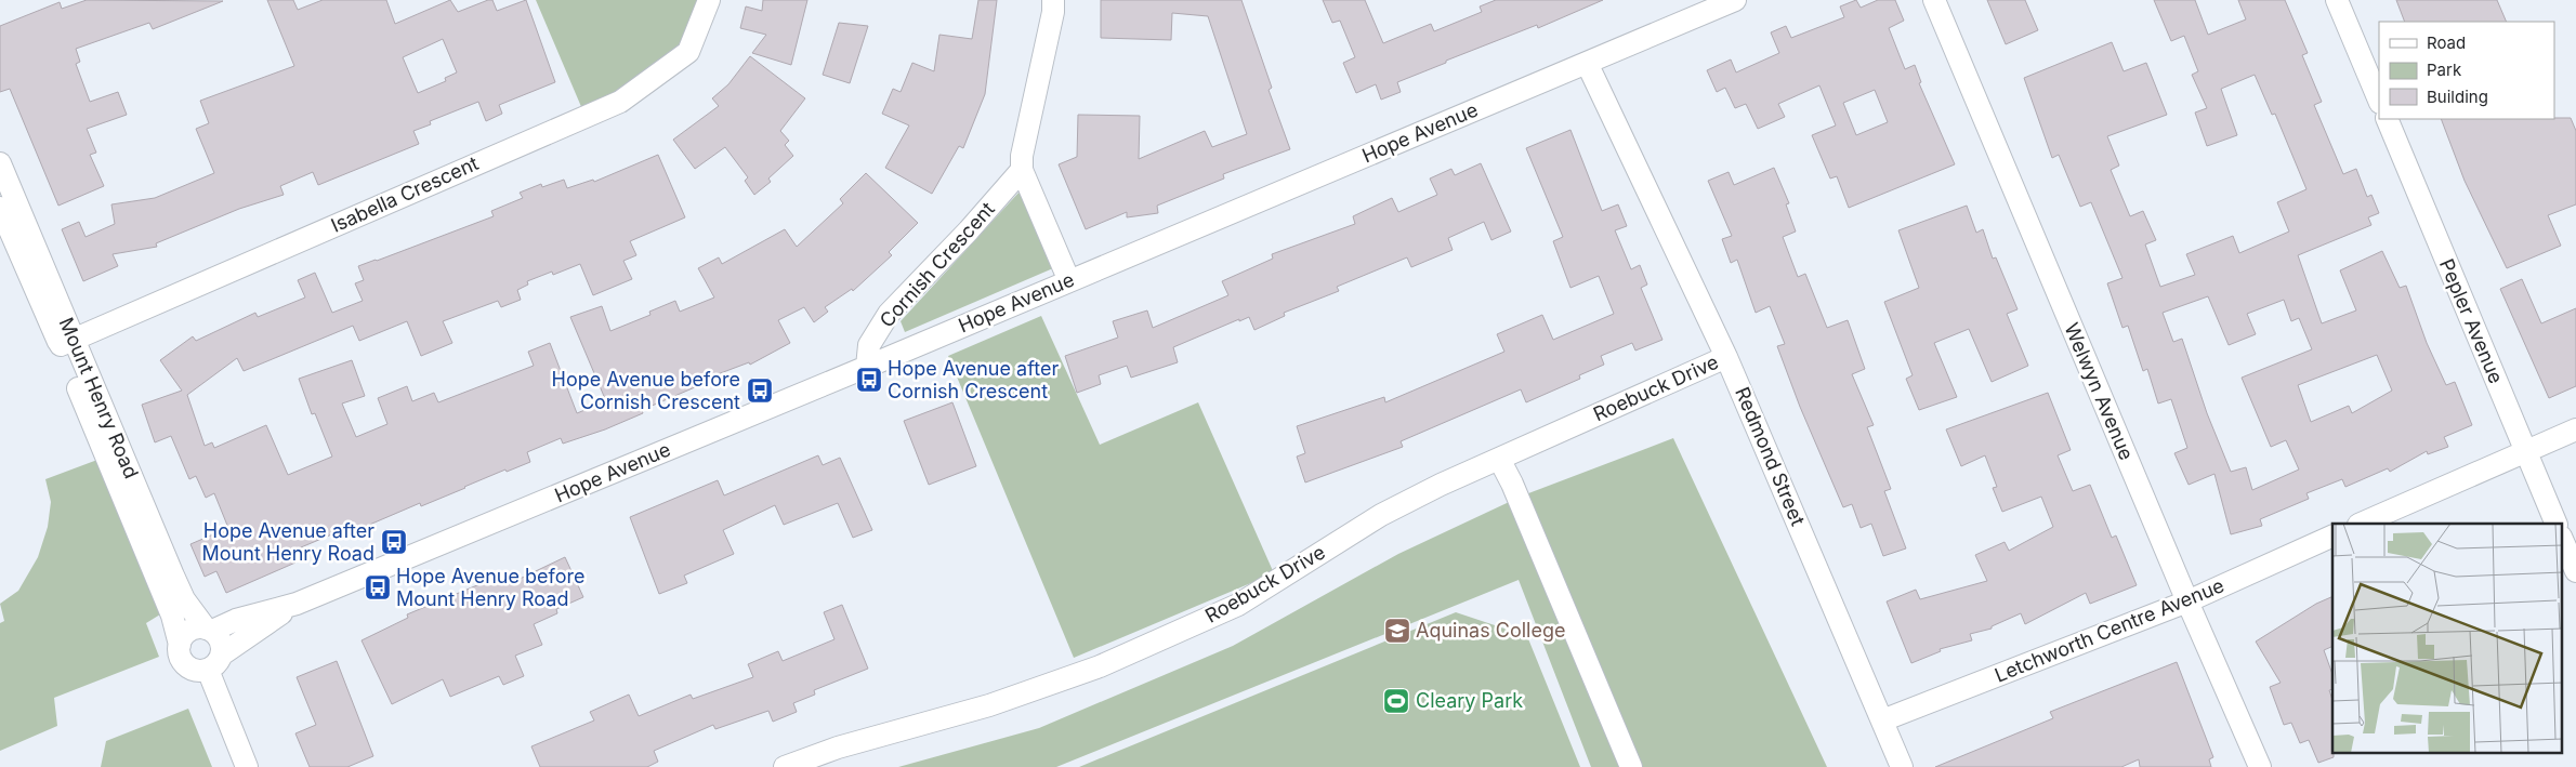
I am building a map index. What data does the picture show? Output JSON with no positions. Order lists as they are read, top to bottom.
{
  "streets": {
    "street": [
      "Hope Avenue",
      "Isabella Crescent",
      "Cornish Crescent",
      "Pepler Avenue",
      "Roebuck Drive",
      "Welwyn Avenue",
      "Mount Henry Road",
      "Redmond Street",
      "Letchworth Centre Avenue"
    ]
  },
  "crossings": [
    ["Hope Avenue", "Cornish Crescent"],
    ["Hope Avenue", "Mount Henry Road"],
    ["Hope Avenue", "Redmond Street"],
    ["Isabella Crescent", "Mount Henry Road"],
    ["Roebuck Drive", "Redmond Street"],
    ["Welwyn Avenue", "Letchworth Centre Avenue"],
    ["Redmond Street", "Letchworth Centre Avenue"]
  ],
  "places": {
    "bus stop": [
      "Hope Avenue after Cornish Crescent",
      "Hope Avenue before Cornish Crescent",
      "Hope Avenue after Mount Henry Road",
      "Hope Avenue before Mount Henry Road"
    ],
    "school or university": ["Aquinas College"],
    "sports": ["Cleary Park"]
  },
  "legend": ["Road", "Park", "Building"]
}
